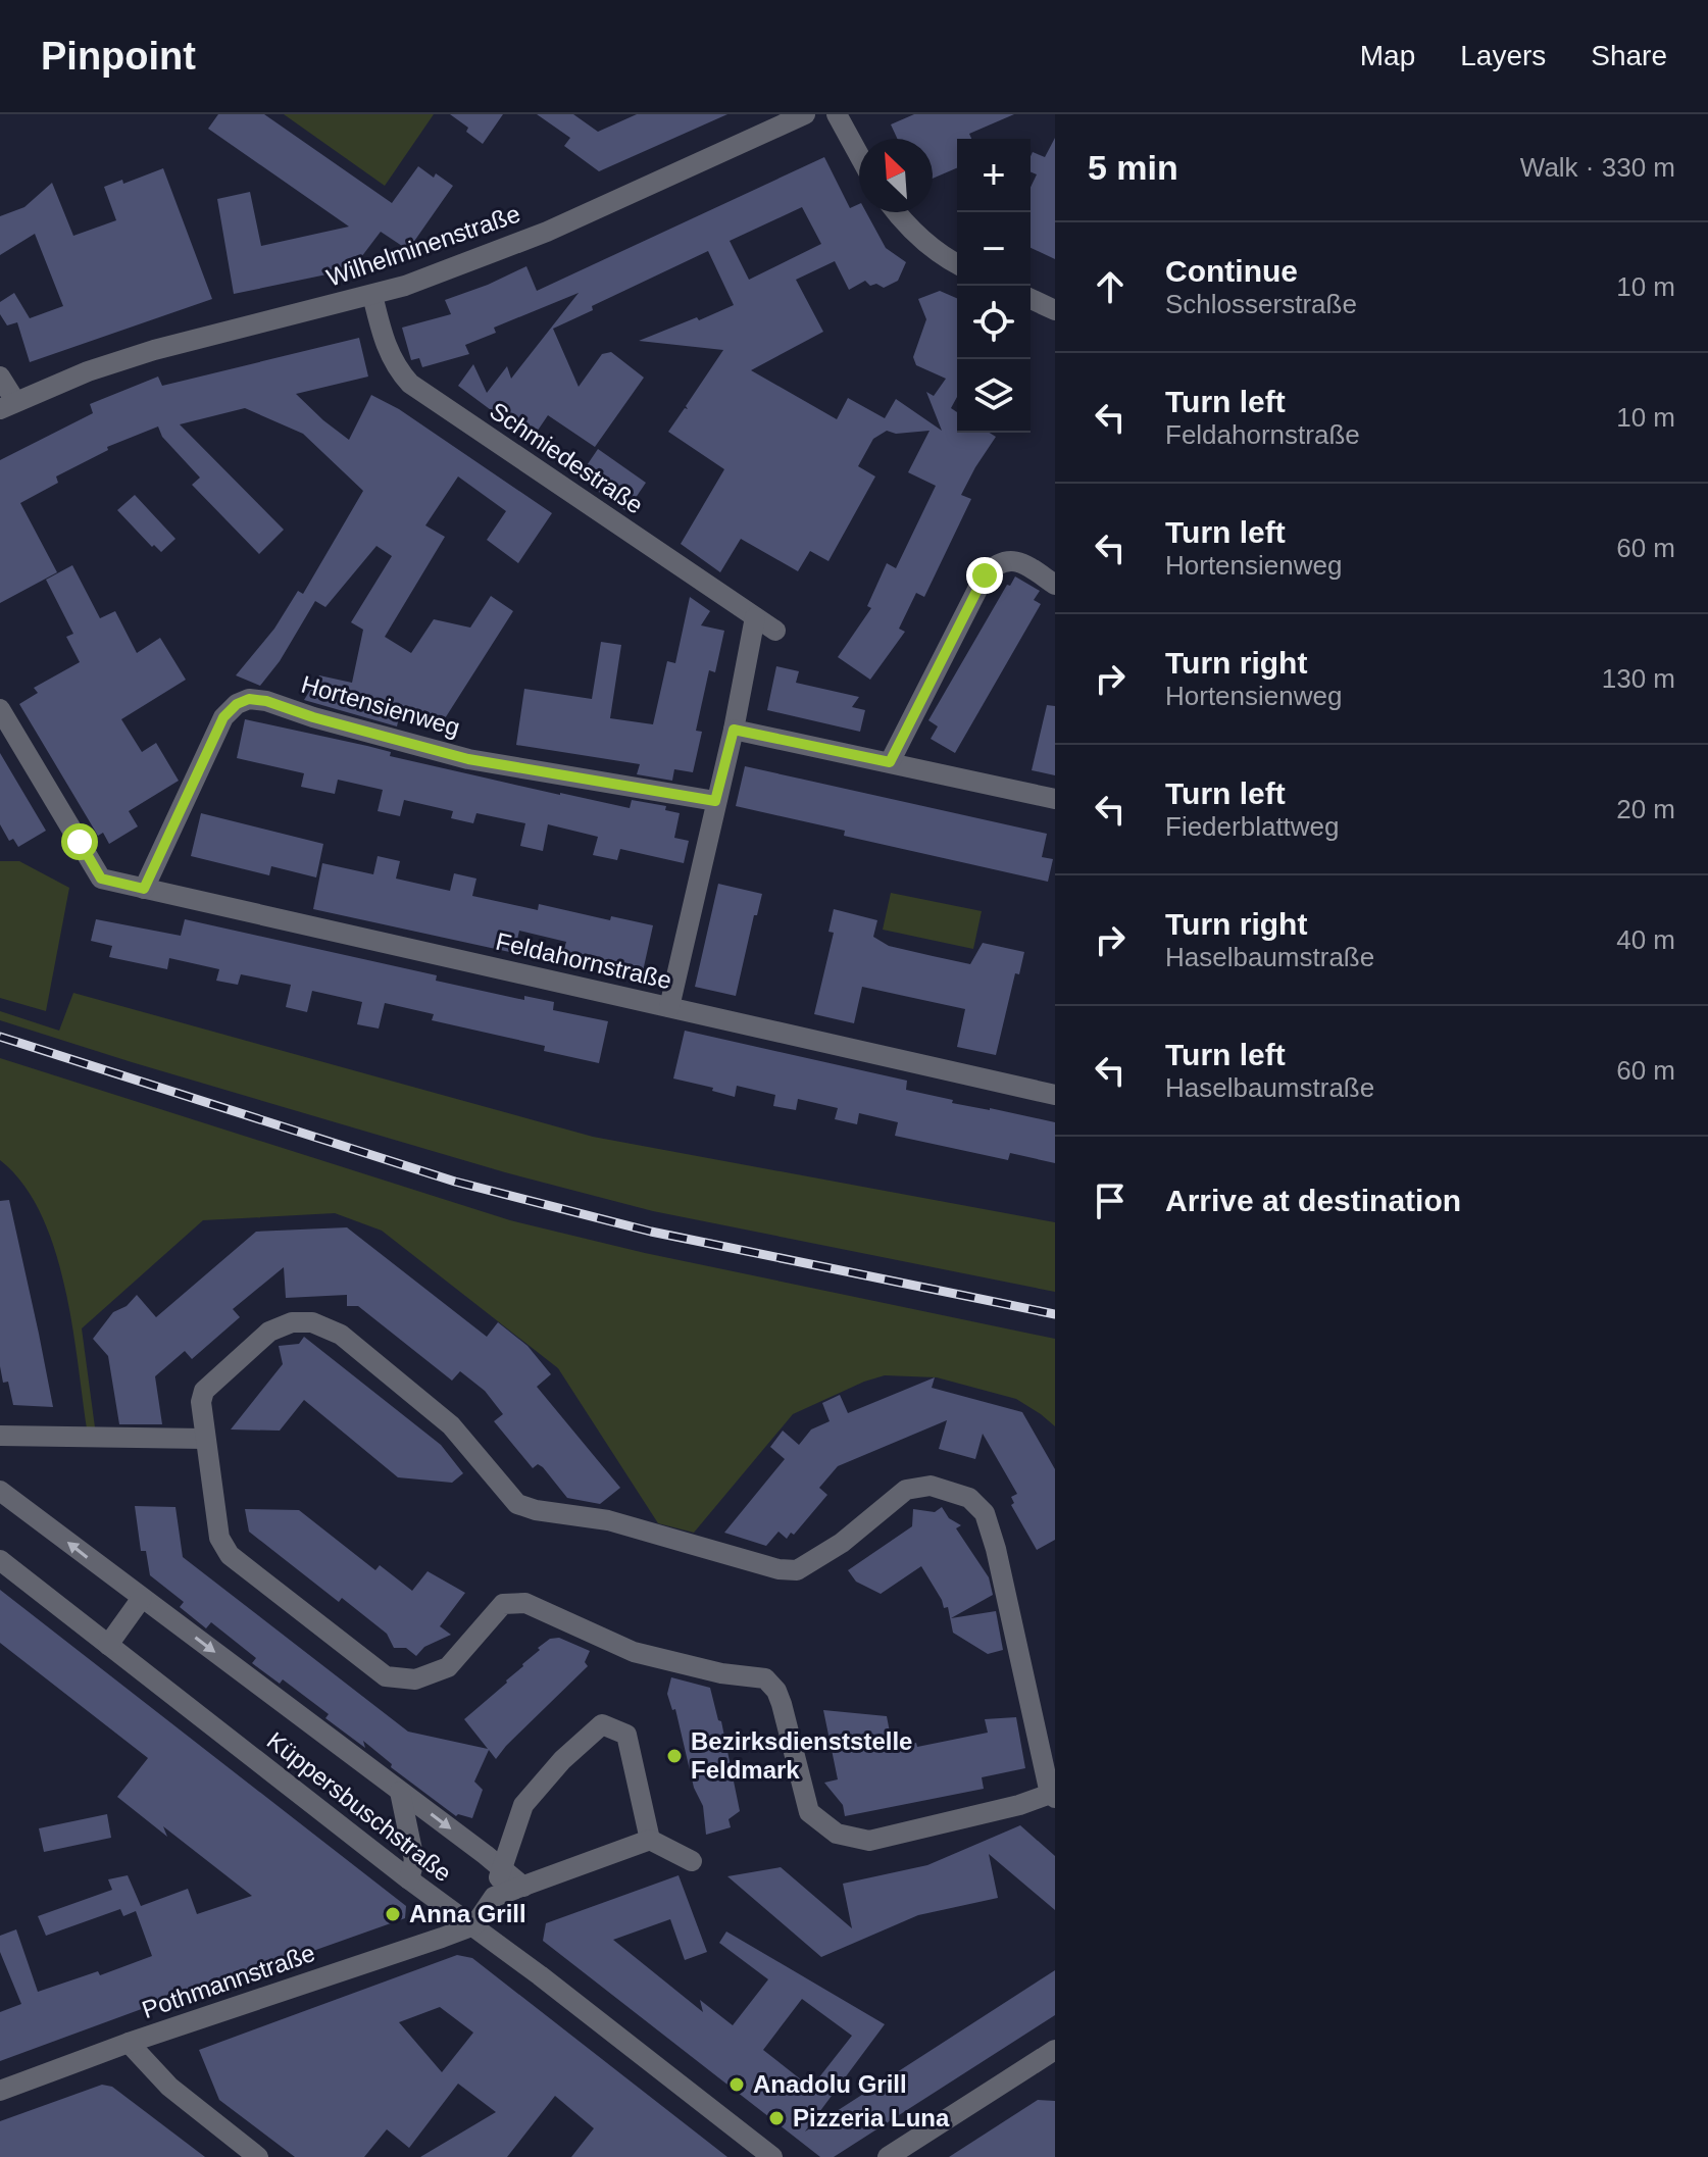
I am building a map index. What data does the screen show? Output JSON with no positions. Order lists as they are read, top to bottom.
{
  "streets": {
    "street": [
      "Wilhelminenstraße",
      "Schmiedestraße",
      "Hortensienweg",
      "Feldahornstraße",
      "Küppersbuschstraße",
      "Pothmannstraße"
    ]
  },
  "crossings": [
    ["Wilhelminenstraße", "Schmiedestraße"],
    ["Hortensienweg", "Feldahornstraße"],
    ["Küppersbuschstraße", "Pothmannstraße"]
  ],
  "places": [
    "Bezirksdienststelle Feldmark",
    "Anna Grill",
    "Anadolu Grill",
    "Pizzeria Luna"
  ],
  "north": "top left",
  "page": {
    "header": "Pinpoint",
    "nav": ["Map", "Layers", "Share"],
    "heading": ["5 min", "Walk · 330 m"],
    "map_buttons": ["+", "−"],
    "list": [
      ["Continue", "Schlosserstraße", "10 m"],
      ["Turn left", "Feldahornstraße", "10 m"],
      ["Turn left", "Hortensienweg", "60 m"],
      ["Turn right", "Hortensienweg", "130 m"],
      ["Turn left", "Fiederblattweg", "20 m"],
      ["Turn right", "Haselbaumstraße", "40 m"],
      ["Turn left", "Haselbaumstraße", "60 m"],
      "Arrive at destination"
    ]
  }
}
